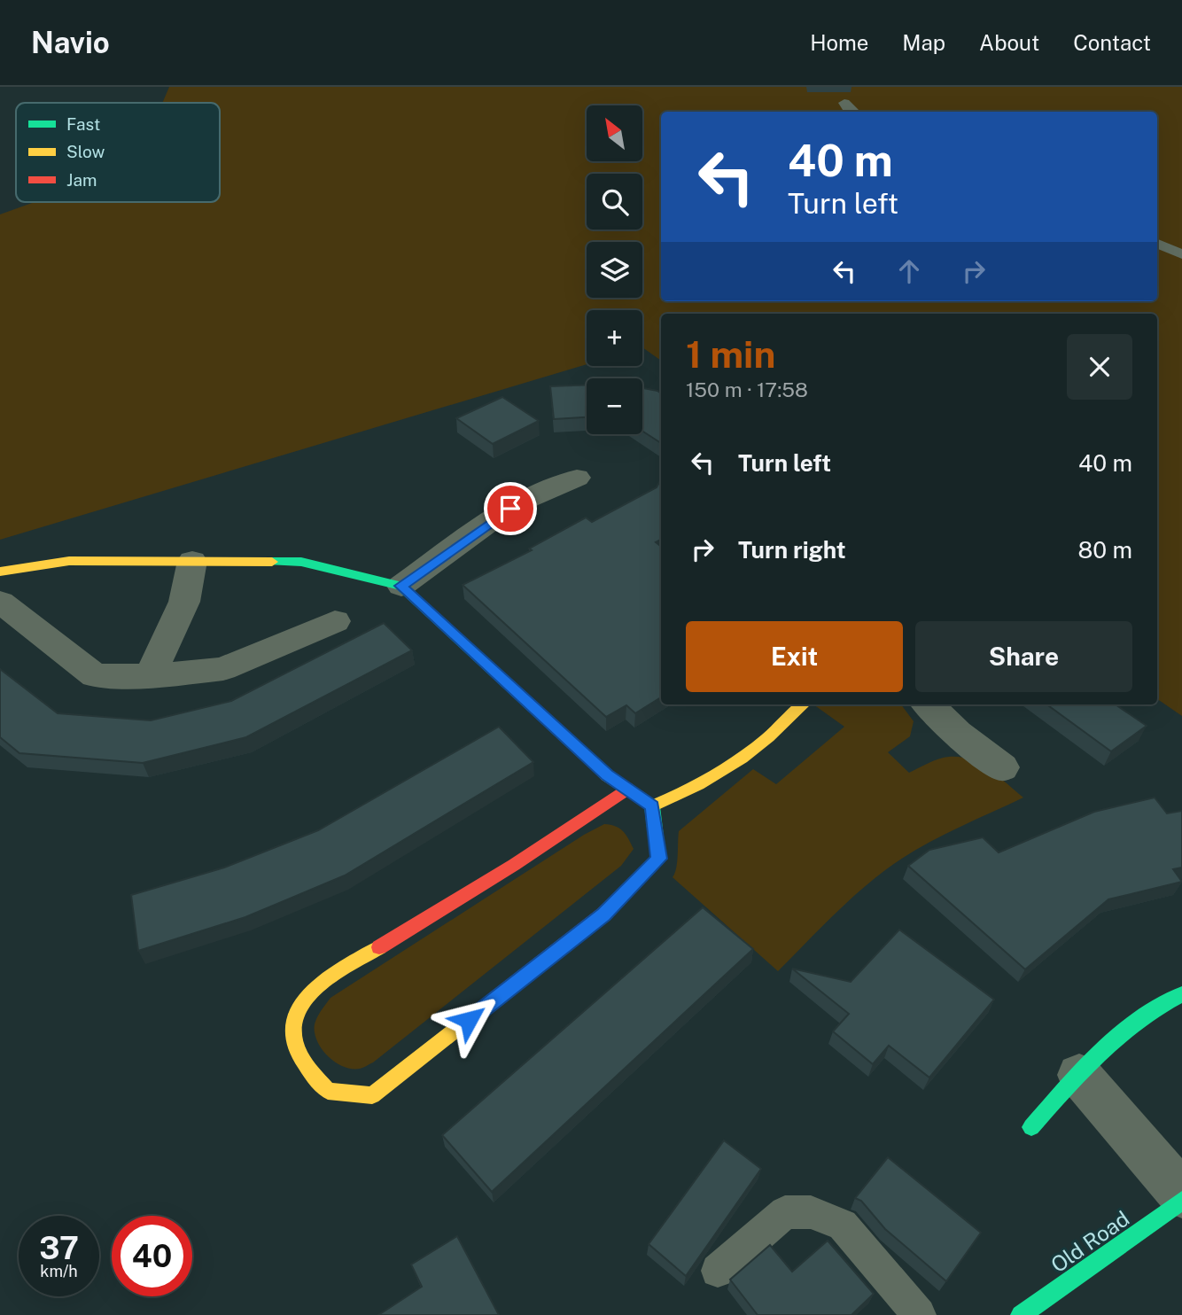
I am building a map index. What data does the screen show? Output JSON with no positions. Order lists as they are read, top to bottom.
{
  "streets": {
    "street": ["Old Road"]
  },
  "legend": ["Fast", "Slow", "Jam"],
  "north": "top left",
  "page": {
    "header": "Navio",
    "nav": [
      "Home",
      "Map",
      "About",
      "Contact"
    ],
    "map_buttons": ["+", "−"],
    "turn": ["40 m", "Turn left"],
    "heading": ["1 min", "150 m · 17:58"],
    "list": [
      {
        "name": "Turn left",
        "value": "40 m"
      },
      {
        "name": "Turn right",
        "value": "80 m"
      }
    ],
    "buttons": ["Exit", "Share"],
    "speed": "37 km/h",
    "limit": "40"
  }
}
